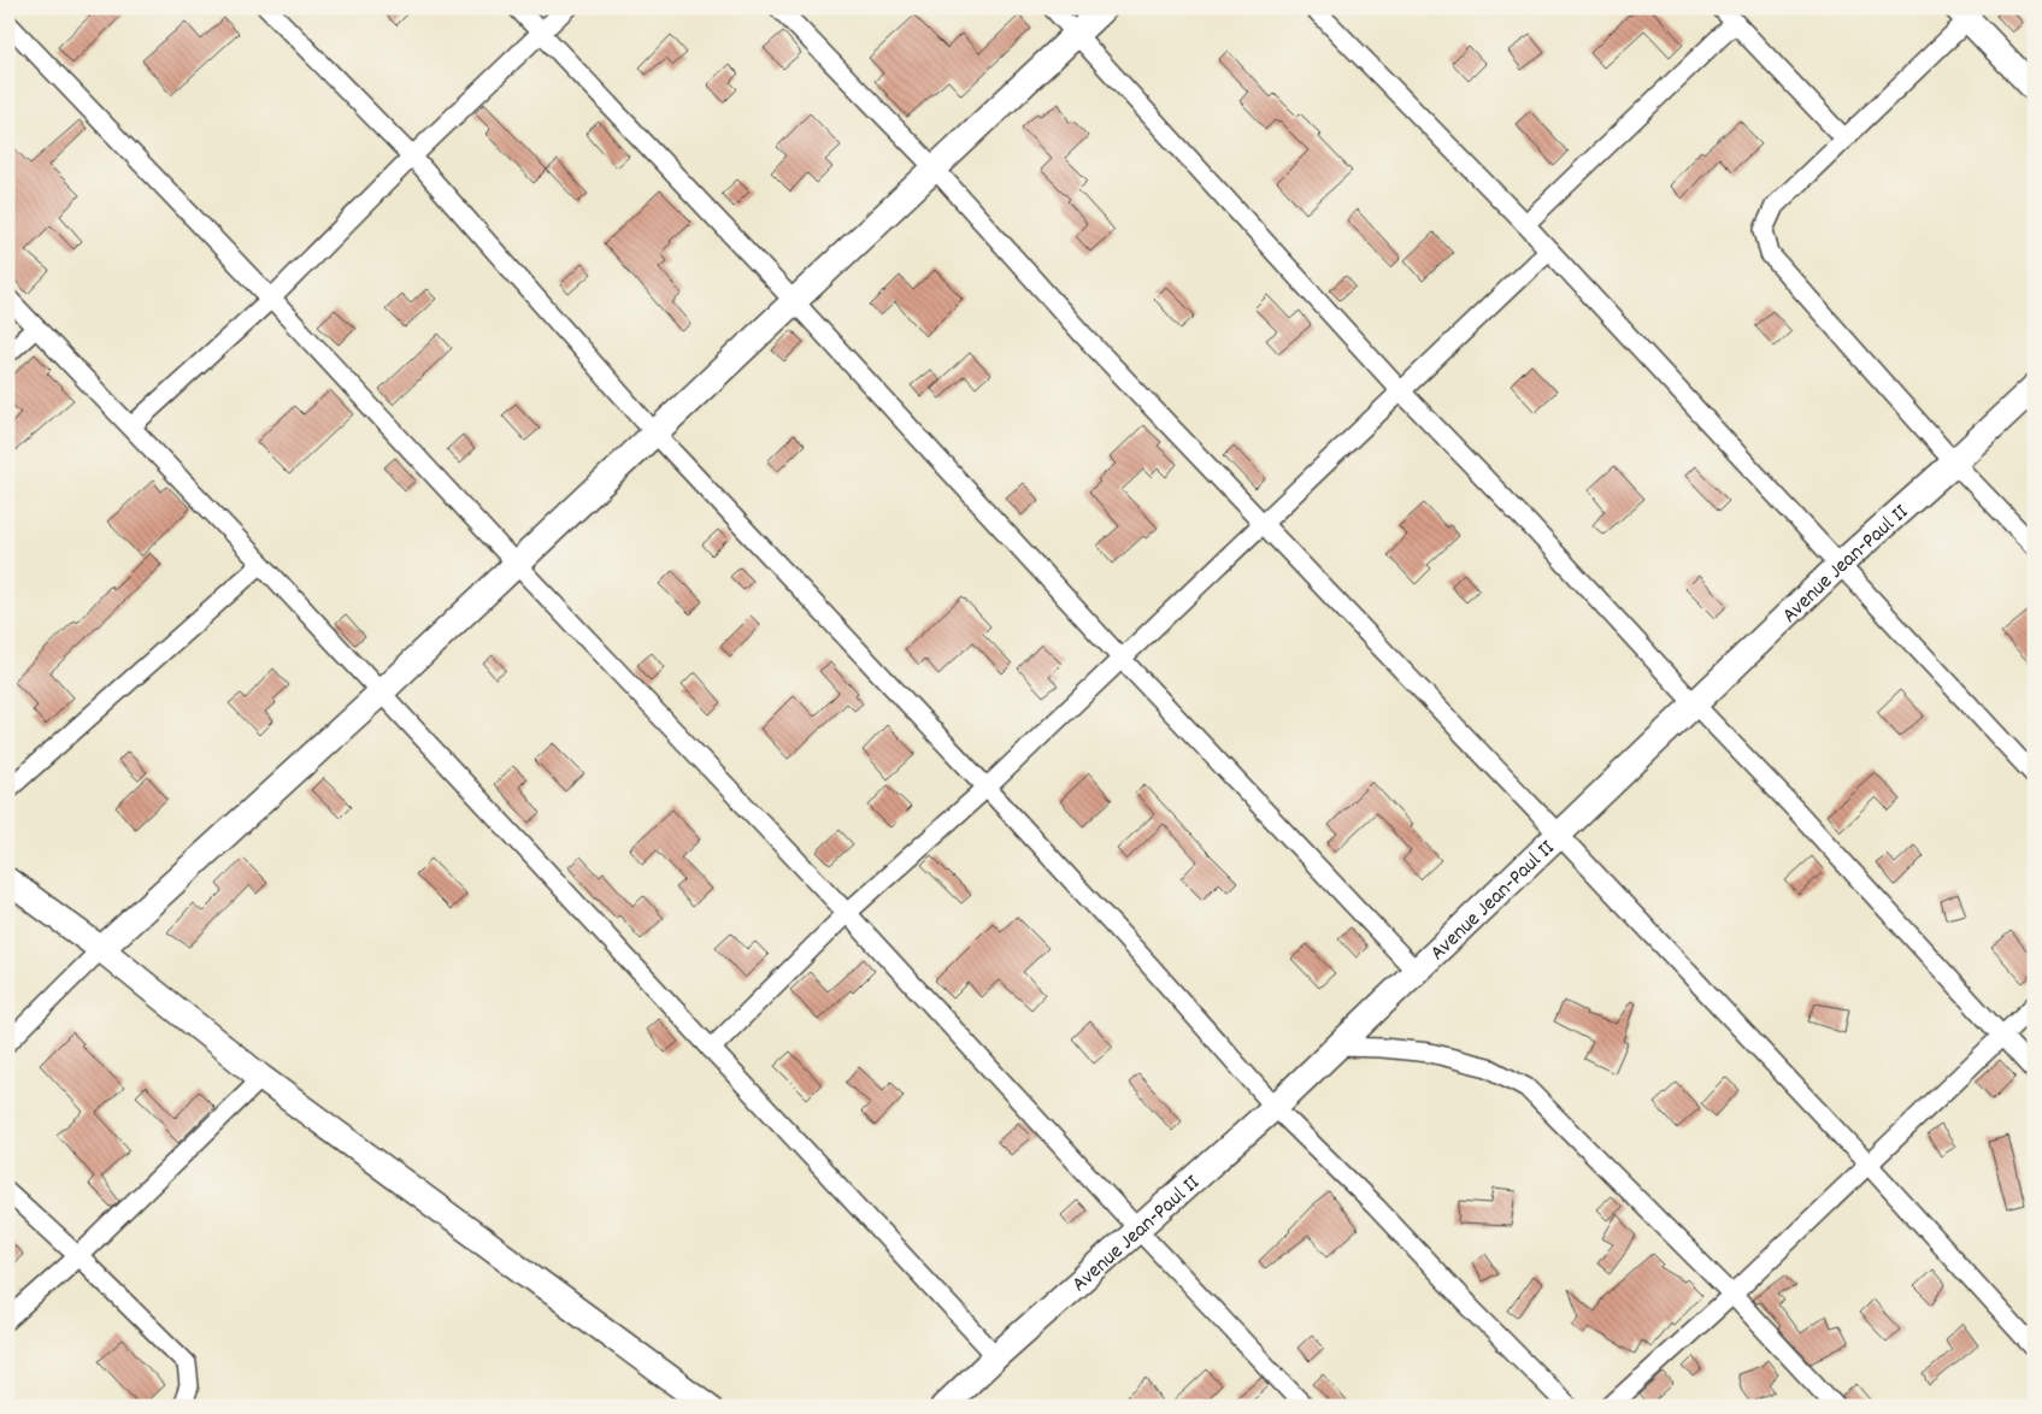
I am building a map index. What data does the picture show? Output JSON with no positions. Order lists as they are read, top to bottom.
{
  "streets": {
    "street": ["Avenue Jean-Paul II"]
  }
}
